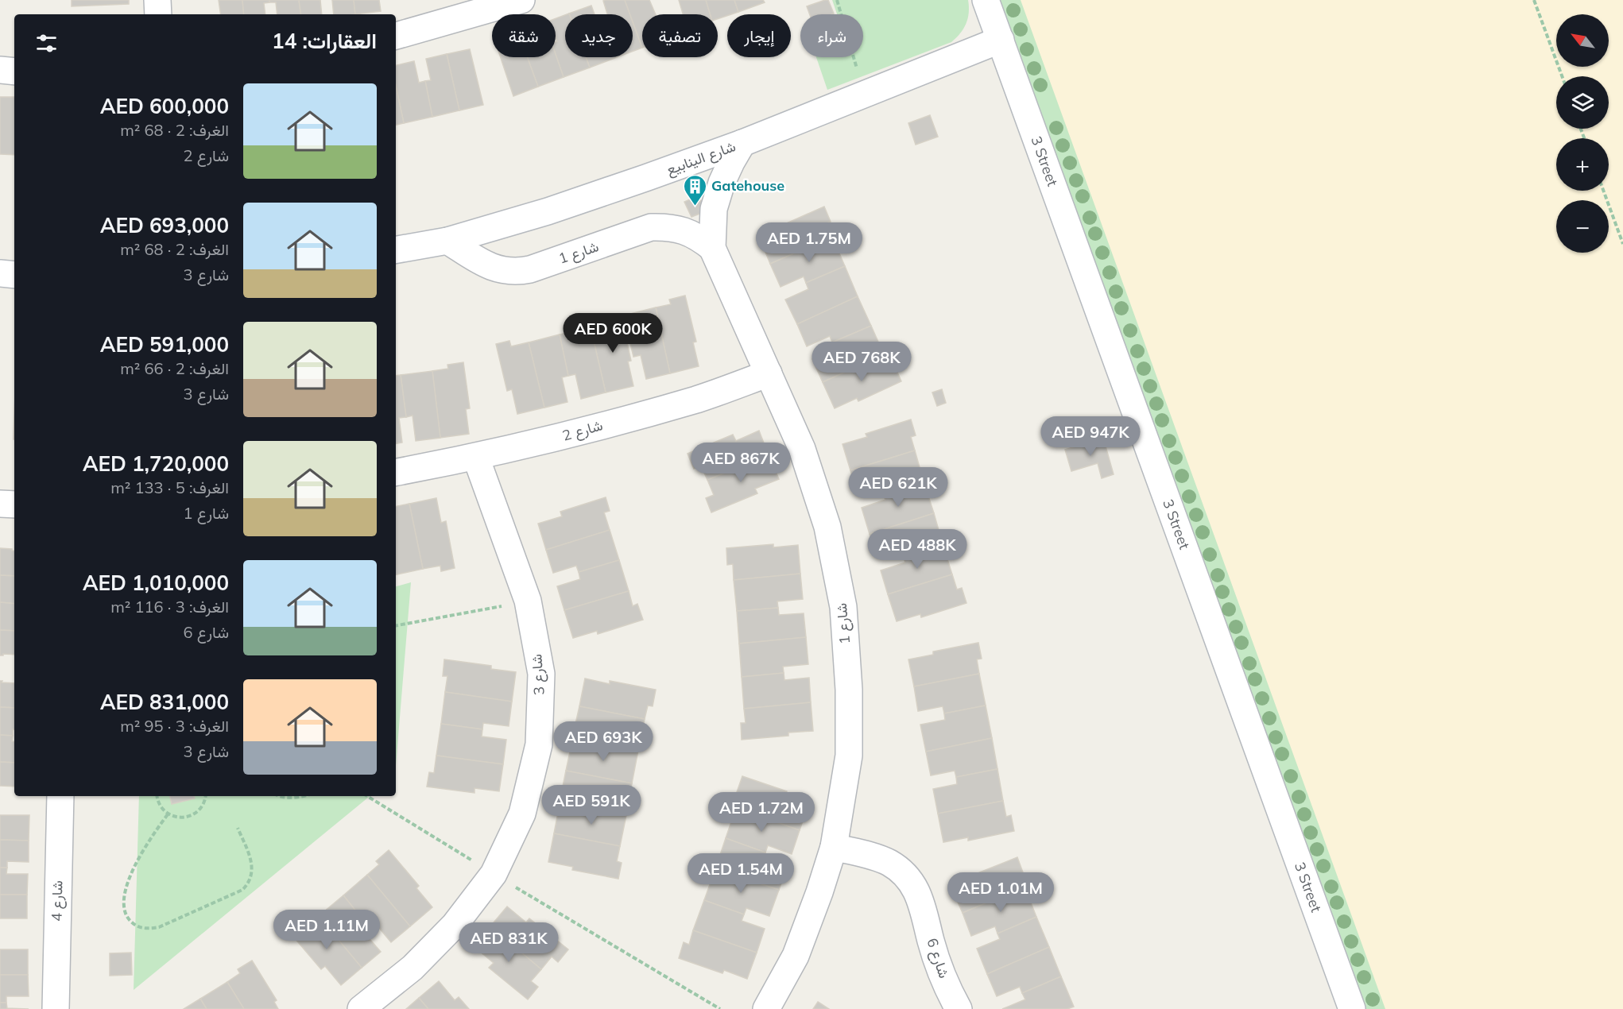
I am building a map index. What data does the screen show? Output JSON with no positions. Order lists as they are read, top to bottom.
{
  "streets": {
    "street": [
      "شارع الينابيع",
      "3 Street",
      "شارع 1",
      "شارع 2",
      "شارع 3",
      "شارع 4",
      "شارع 6"
    ]
  },
  "crossings": [
    ["شارع الينابيع", "3 Street"],
    ["شارع الينابيع", "شارع 1"],
    ["شارع 1", "شارع 2"],
    ["شارع 1", "شارع 6"],
    ["شارع 2", "شارع 3"]
  ],
  "places": {
    "building": ["Gatehouse"]
  },
  "north": "top left",
  "page": {
    "map_buttons": ["+", "−"],
    "chip": [
      "شراء",
      "إيجار",
      "تصفية",
      "جديد",
      "شقة"
    ],
    "heading": "العقارات: 14",
    "list": [
      {
        "name": "AED 600,000",
        "note": "الغرف: 2 · 68 m² · شارع 2"
      },
      {
        "name": "AED 693,000",
        "note": "الغرف: 2 · 68 m² · شارع 3"
      },
      {
        "name": "AED 591,000",
        "note": "الغرف: 2 · 66 m² · شارع 3"
      },
      {
        "name": "AED 1,720,000",
        "note": "الغرف: 5 · 133 m² · شارع 1"
      },
      {
        "name": "AED 1,010,000",
        "note": "الغرف: 3 · 116 m² · شارع 6"
      },
      {
        "name": "AED 831,000",
        "note": "الغرف: 3 · 95 m² · شارع 3"
      }
    ],
    "price": [
      "AED 1.75M",
      "AED 600K",
      "AED 768K",
      "AED 947K",
      "AED 867K",
      "AED 621K",
      "AED 488K",
      "AED 693K",
      "AED 591K",
      "AED 1.72M",
      "AED 1.54M",
      "AED 1.01M",
      "AED 1.11M",
      "AED 831K"
    ]
  }
}
